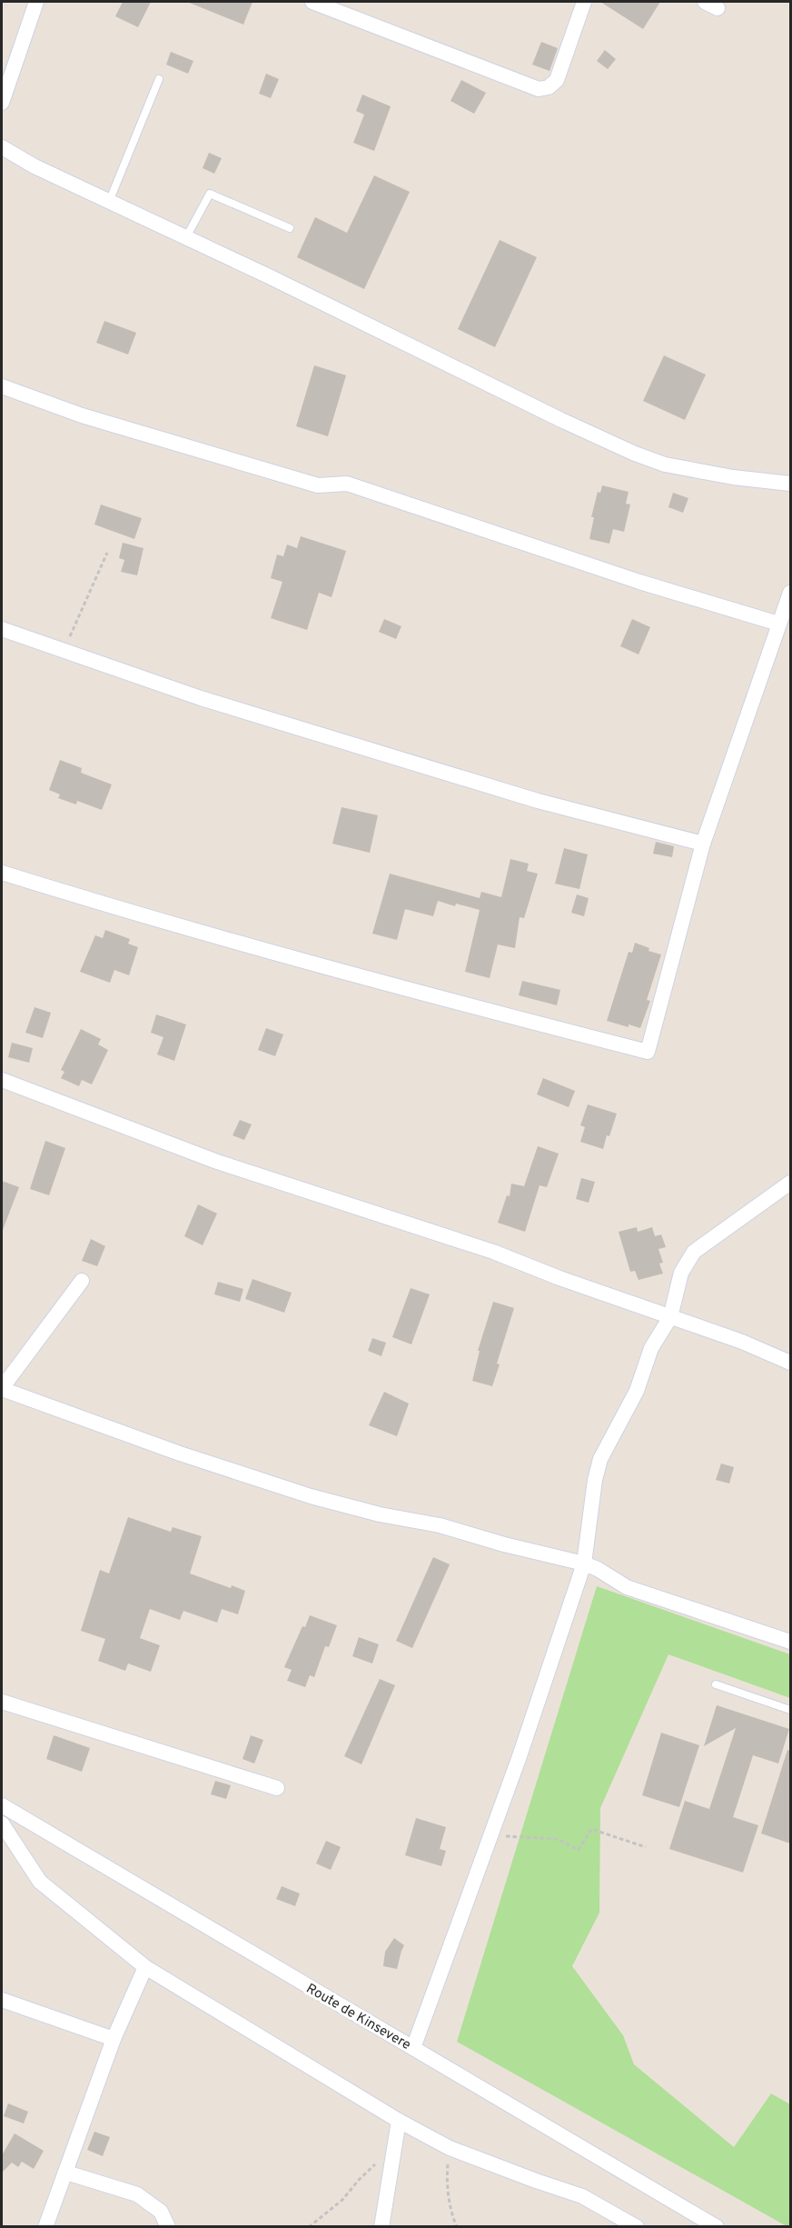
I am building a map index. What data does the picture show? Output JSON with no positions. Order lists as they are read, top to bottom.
{
  "streets": {
    "street": ["Route de Kinsevere"]
  }
}
